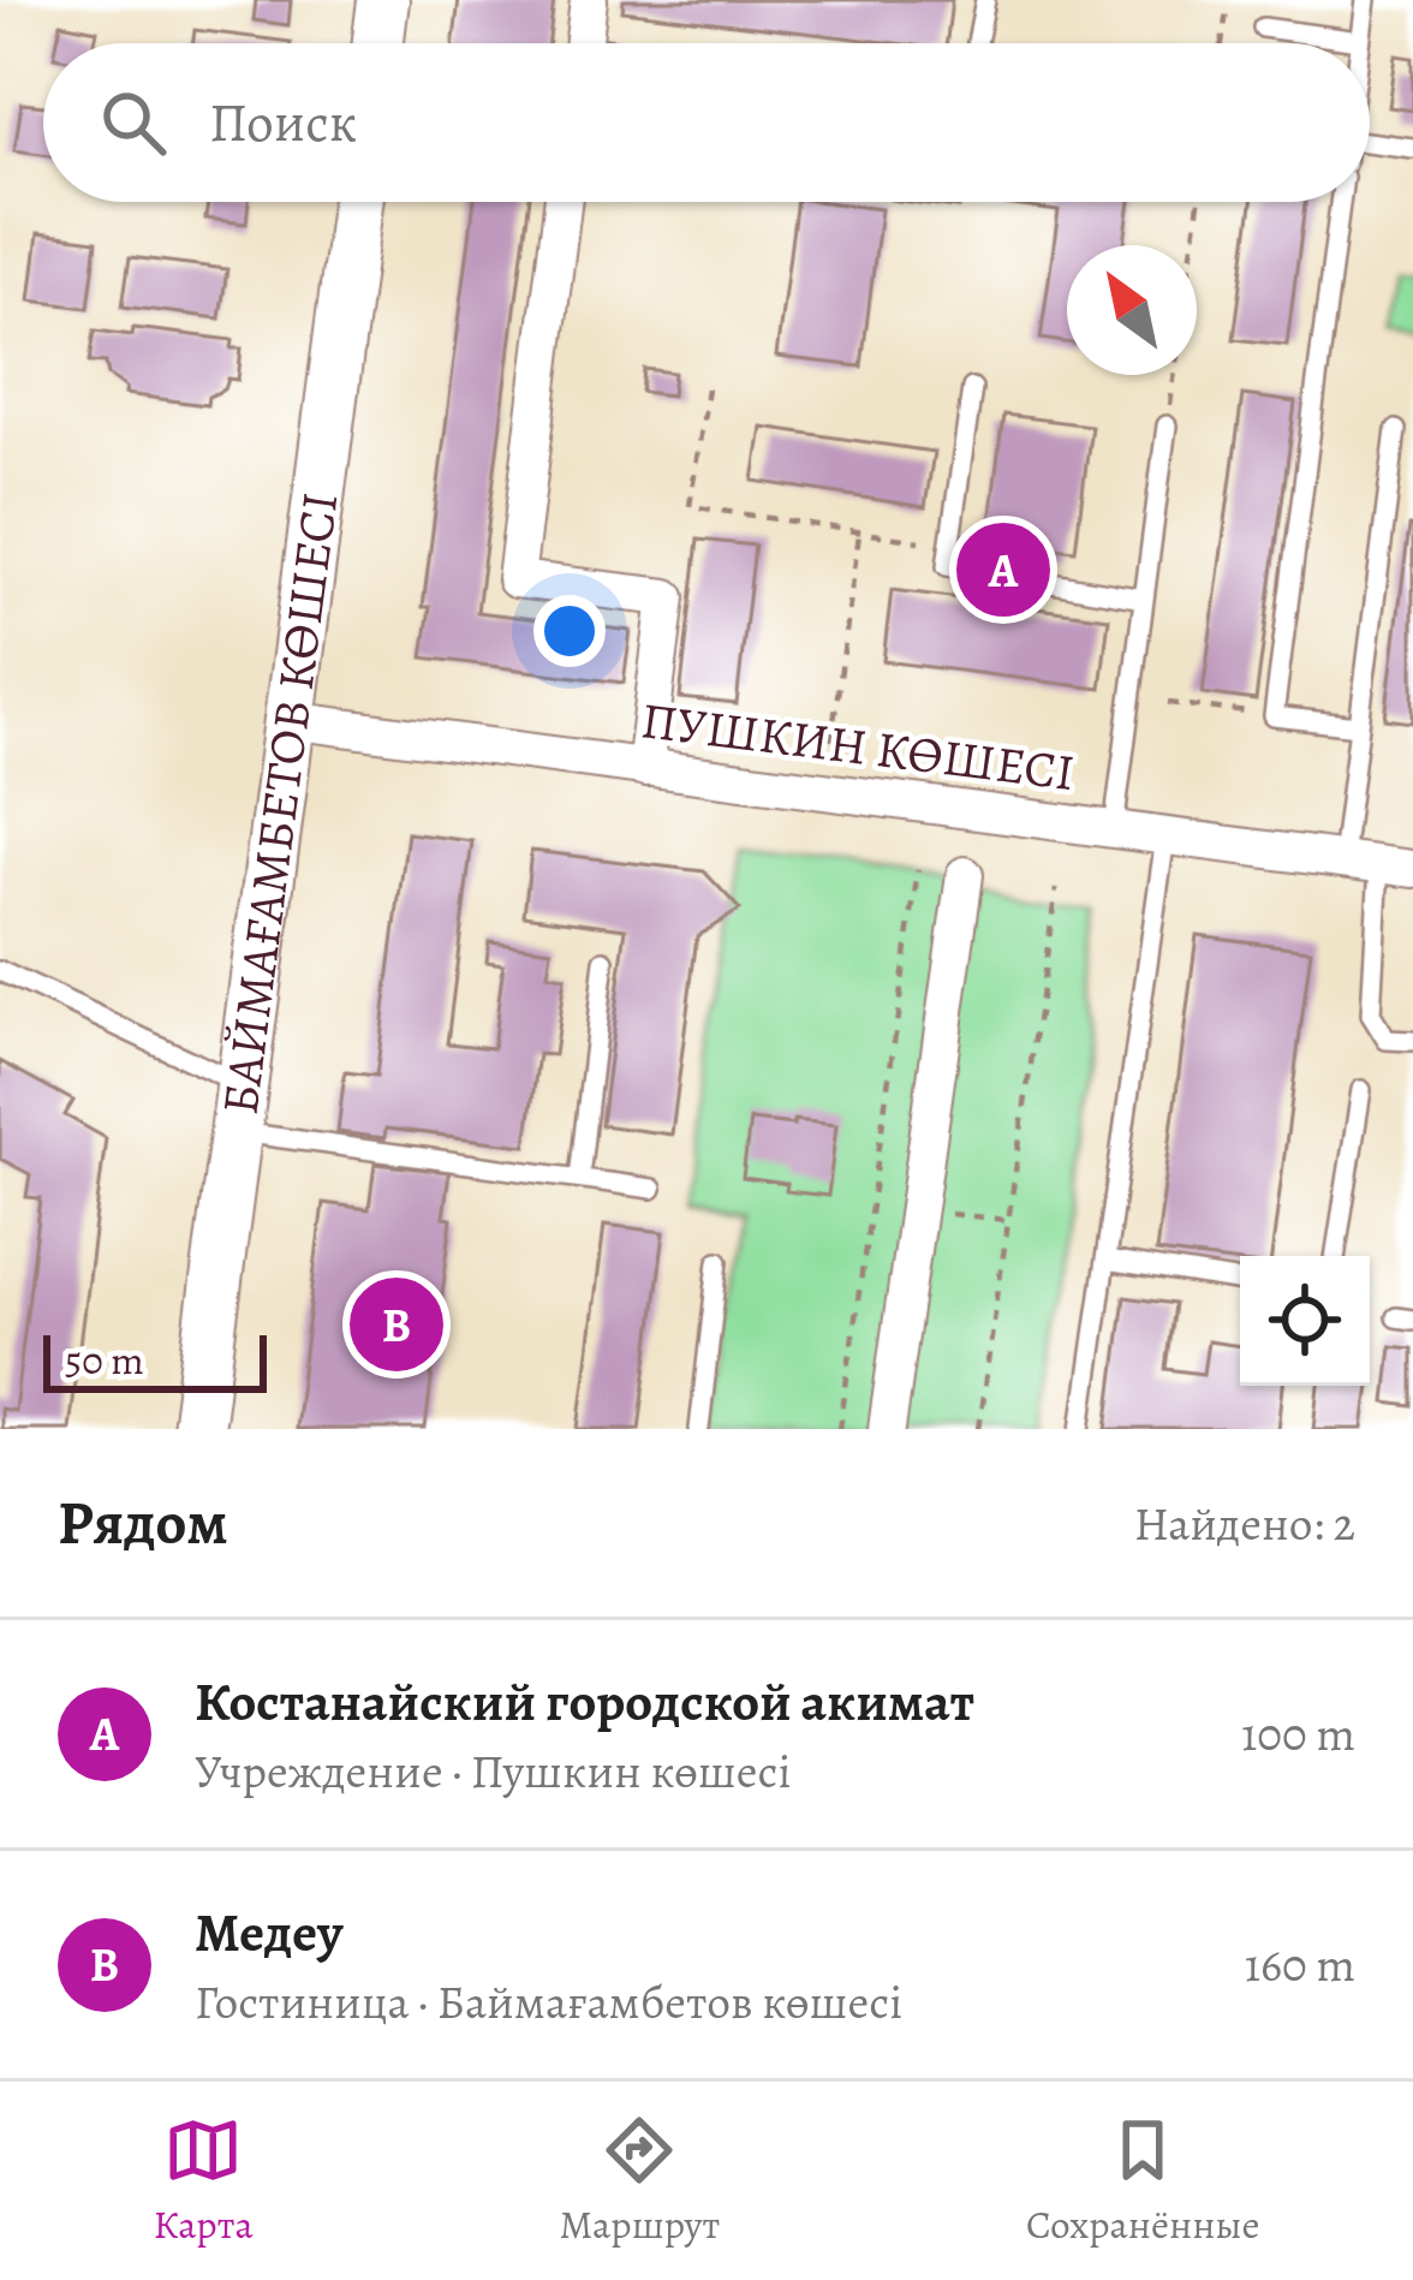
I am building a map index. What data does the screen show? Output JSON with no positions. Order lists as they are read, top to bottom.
{
  "streets": {
    "main road": ["БАЙМАҒАМБЕТОВ КӨШЕСІ"],
    "street": ["ПУШКИН КӨШЕСІ"]
  },
  "crossings": [
    ["ПУШКИН КӨШЕСІ", "БАЙМАҒАМБЕТОВ КӨШЕСІ"]
  ],
  "scale_bar": "50 m",
  "north": "top left",
  "page": {
    "search": "Поиск",
    "pins": ["A", "B"],
    "scale": "50 m",
    "heading": ["Рядом", "Найдено: 2"],
    "list": [
      {
        "mark": "A",
        "name": "Костанайский городской акимат",
        "note": "Учреждение · Пушкин көшесі",
        "value": "100 m"
      },
      {
        "mark": "B",
        "name": "Медеу",
        "note": "Гостиница · Баймағамбетов көшесі",
        "value": "160 m"
      }
    ],
    "nav": ["Карта", "Маршрут", "Сохранённые"]
  }
}
